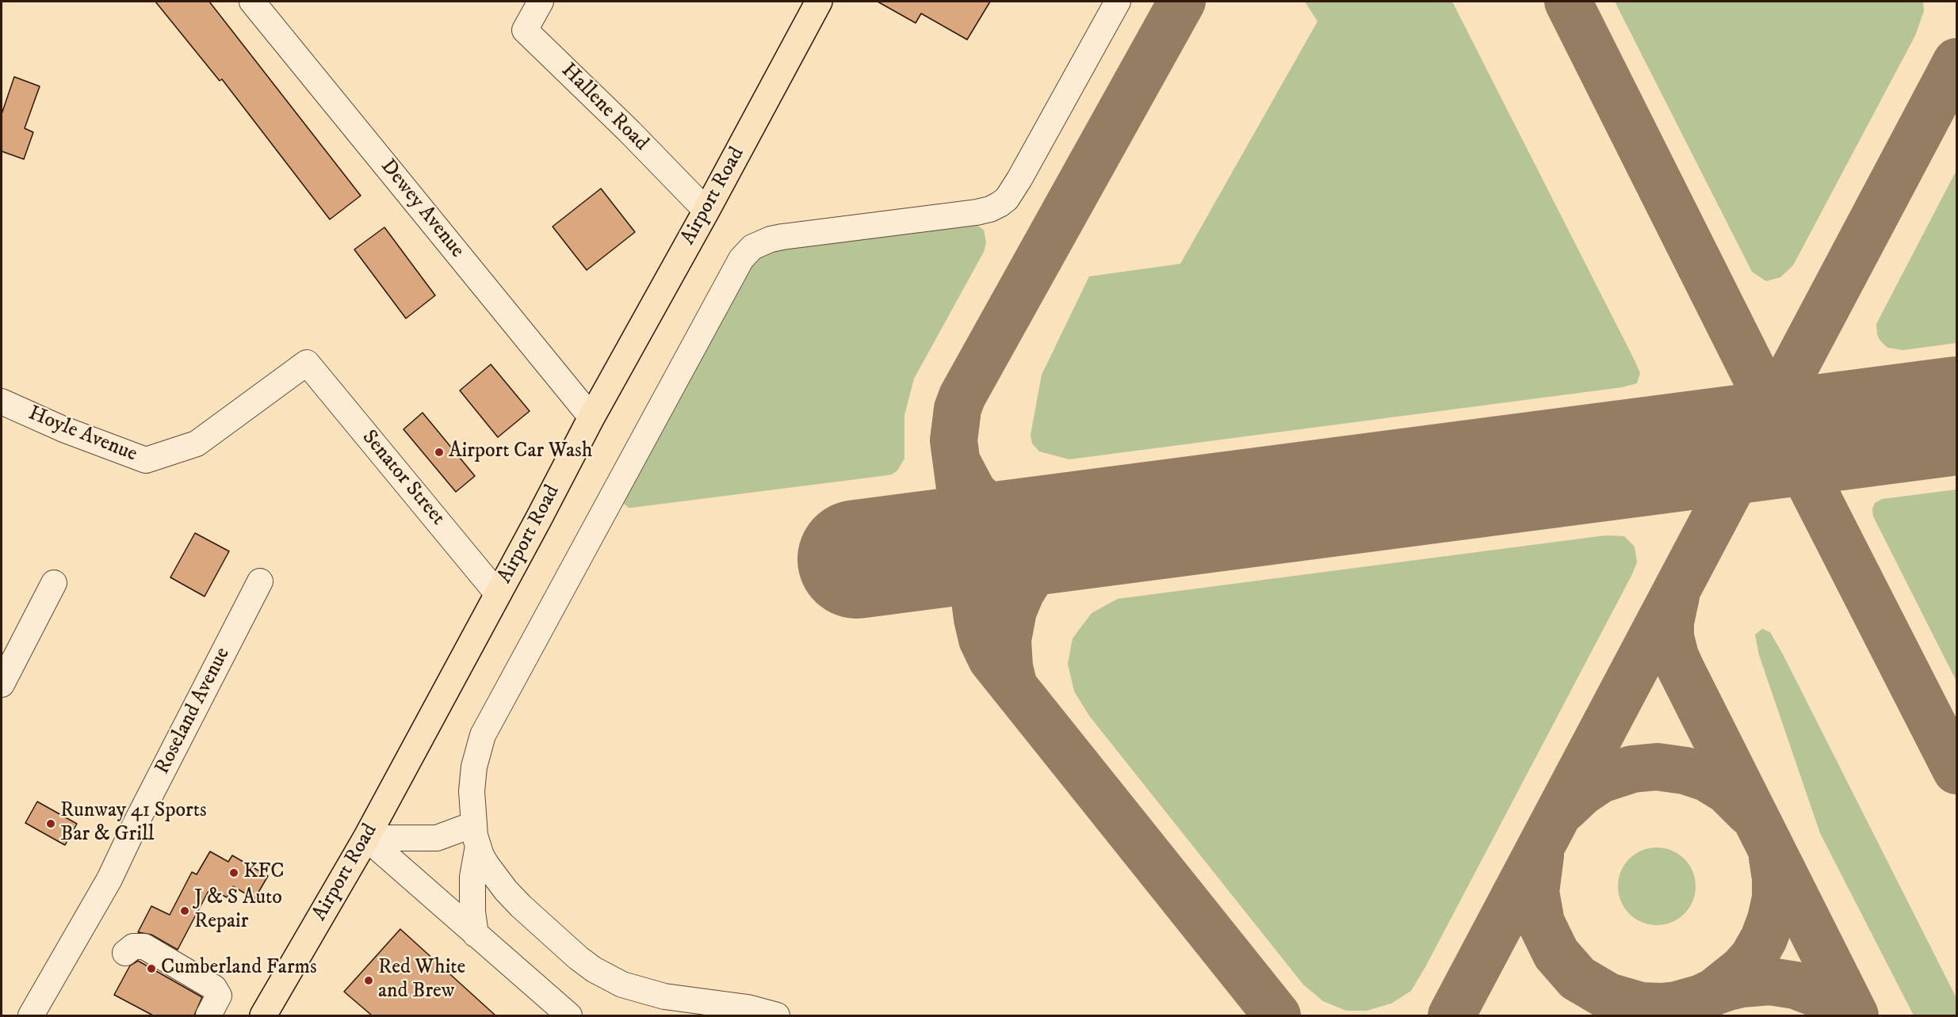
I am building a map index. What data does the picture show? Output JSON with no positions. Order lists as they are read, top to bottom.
{
  "streets": {
    "main road": ["Airport Road"],
    "street": [
      "Hallene Road",
      "Dewey Avenue",
      "Hoyle Avenue",
      "Senator Street",
      "Roseland Avenue"
    ]
  },
  "crossings": [
    ["Hallene Road", "Airport Road"],
    ["Airport Road", "Dewey Avenue"],
    ["Airport Road", "Senator Street"],
    ["Hoyle Avenue", "Senator Street"]
  ],
  "places": [
    "Airport Car Wash",
    "Runway 41 Sports Bar & Grill",
    "KFC",
    "J & S Auto Repair",
    "Cumberland Farms",
    "Red White and Brew"
  ]
}
